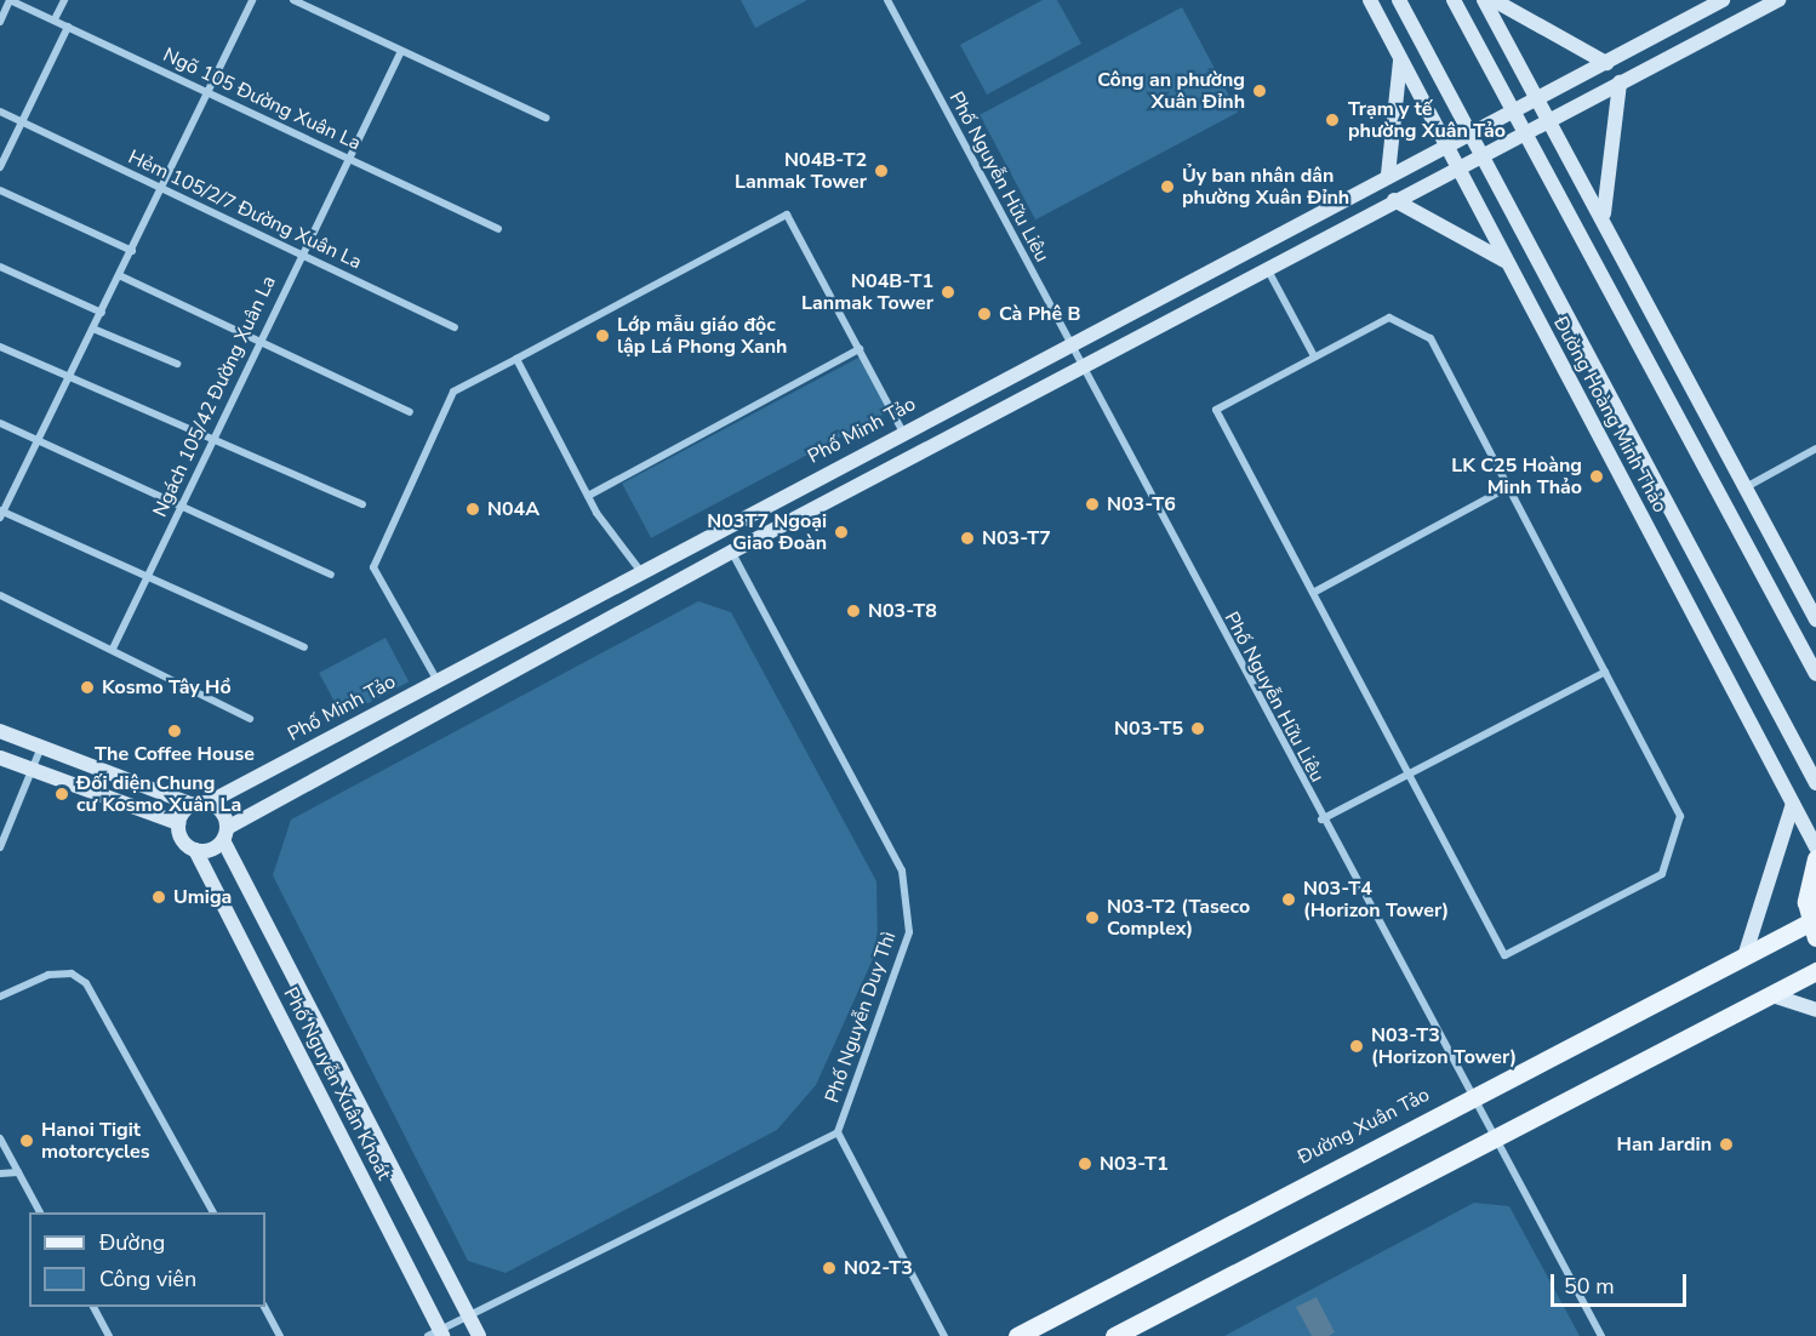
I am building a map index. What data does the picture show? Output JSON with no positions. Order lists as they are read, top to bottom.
{
  "streets": {
    "main road": ["Đường Xuân Tảo"],
    "street": [
      "Ngõ 105 Đường Xuân La",
      "Phố Nguyễn Hữu Liêu",
      "Hẻm 105/2/7 Đường Xuân La",
      "Ngách 105/42 Đường Xuân La",
      "Đường Hoàng Minh Thảo",
      "Phố Minh Tảo",
      "Phố Nguyễn Duy Thì",
      "Phố Nguyễn Xuân Khoát"
    ]
  },
  "crossings": [
    ["Ngõ 105 Đường Xuân La", "Ngách 105/42 Đường Xuân La"],
    ["Phố Nguyễn Hữu Liêu", "Phố Minh Tảo"],
    ["Phố Nguyễn Hữu Liêu", "Đường Xuân Tảo"],
    ["Hẻm 105/2/7 Đường Xuân La", "Ngách 105/42 Đường Xuân La"],
    ["Phố Minh Tảo", "Phố Nguyễn Xuân Khoát"]
  ],
  "places": [
    "Công an phường Xuân Đỉnh",
    "Trạm y tế phường Xuân Tảo",
    "N04B-T2 Lanmak Tower",
    "Ủy ban nhân dân phường Xuân Đỉnh",
    "N04B-T1 Lanmak Tower",
    "Cà Phê B",
    "Lớp mẫu giáo độc lập Lá Phong Xanh",
    "LK C25 Hoàng Minh Thảo",
    "N03-T6",
    "N04A",
    "N03T7 Ngoại Giao Đoàn",
    "N03-T7",
    "N03-T8",
    "Kosmo Tây Hồ",
    "N03-T5",
    "The Coffee House",
    "Đối diện Chung cư Kosmo Xuân La",
    "Umiga",
    "N03-T4 (Horizon Tower)",
    "N03-T2 (Taseco Complex)",
    "N03-T3 (Horizon Tower)",
    "Hanoi Tigit motorcycles",
    "Han Jardin",
    "N03-T1",
    "N02-T3"
  ],
  "legend": ["Đường", "Công viên"],
  "scale_bar": "50 m"
}
